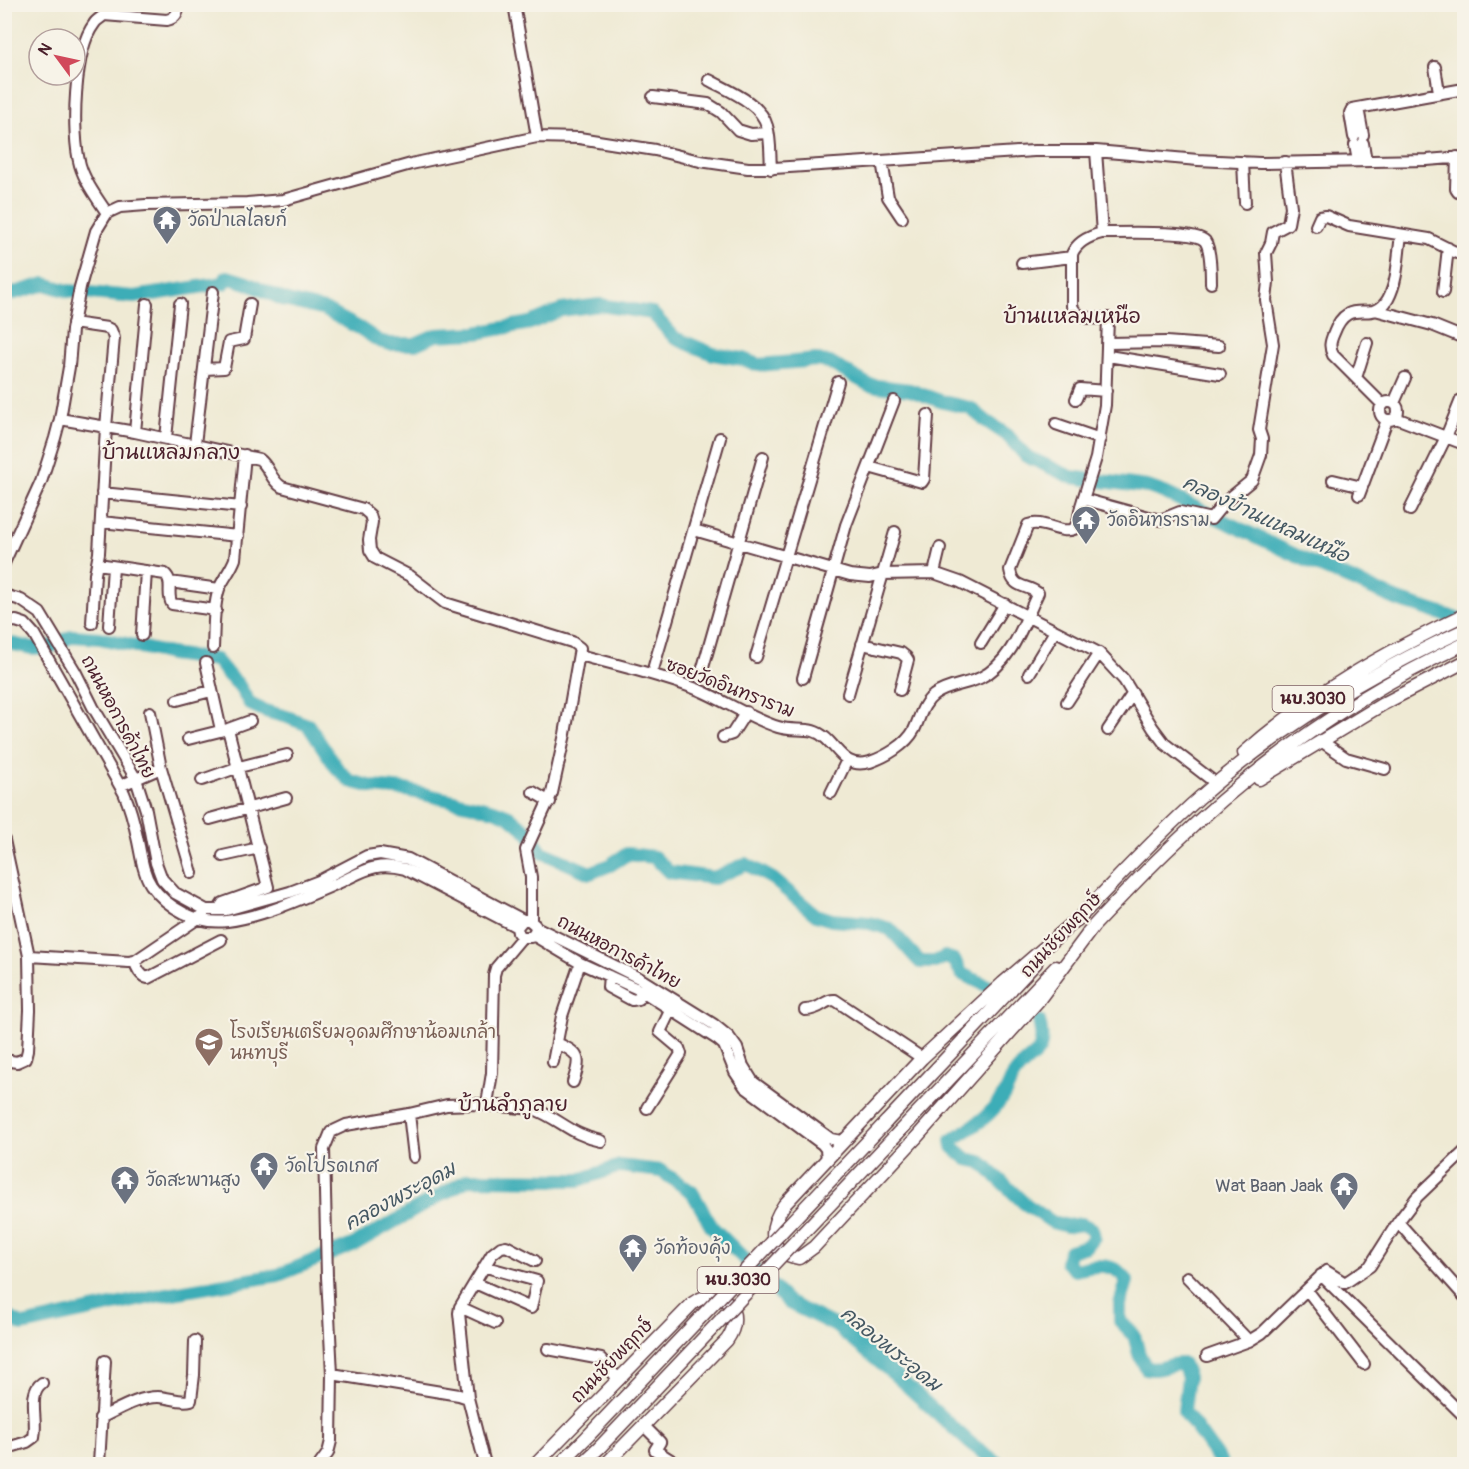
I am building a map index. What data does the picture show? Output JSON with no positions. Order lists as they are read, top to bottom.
{
  "streets": {
    "main road": ["นบ.3030", "ถนนชัยพฤกษ์"],
    "street": ["ซอยวัดอินทราราม", "ถนนหอการค้าไทย"]
  },
  "districts": ["บ้านแหลมเหนือ", "บ้านแหลมกลาง", "บ้านลำภูลาย"],
  "water": ["คลองบ้านแหลมเหนือ", "คลองพระอุดม"],
  "places": {
    "temple": [
      "วัดป่าเลไลยก์",
      "วัดอินทราราม",
      "วัดโปรดเกศ",
      "วัดสะพานสูง",
      "Wat Baan Jaak",
      "วัดท้องคุ้ง"
    ],
    "school or university": ["โรงเรียนเตรียมอุดมศึกษาน้อมเกล้า นนทบุรี"]
  },
  "north": "top left"
}
